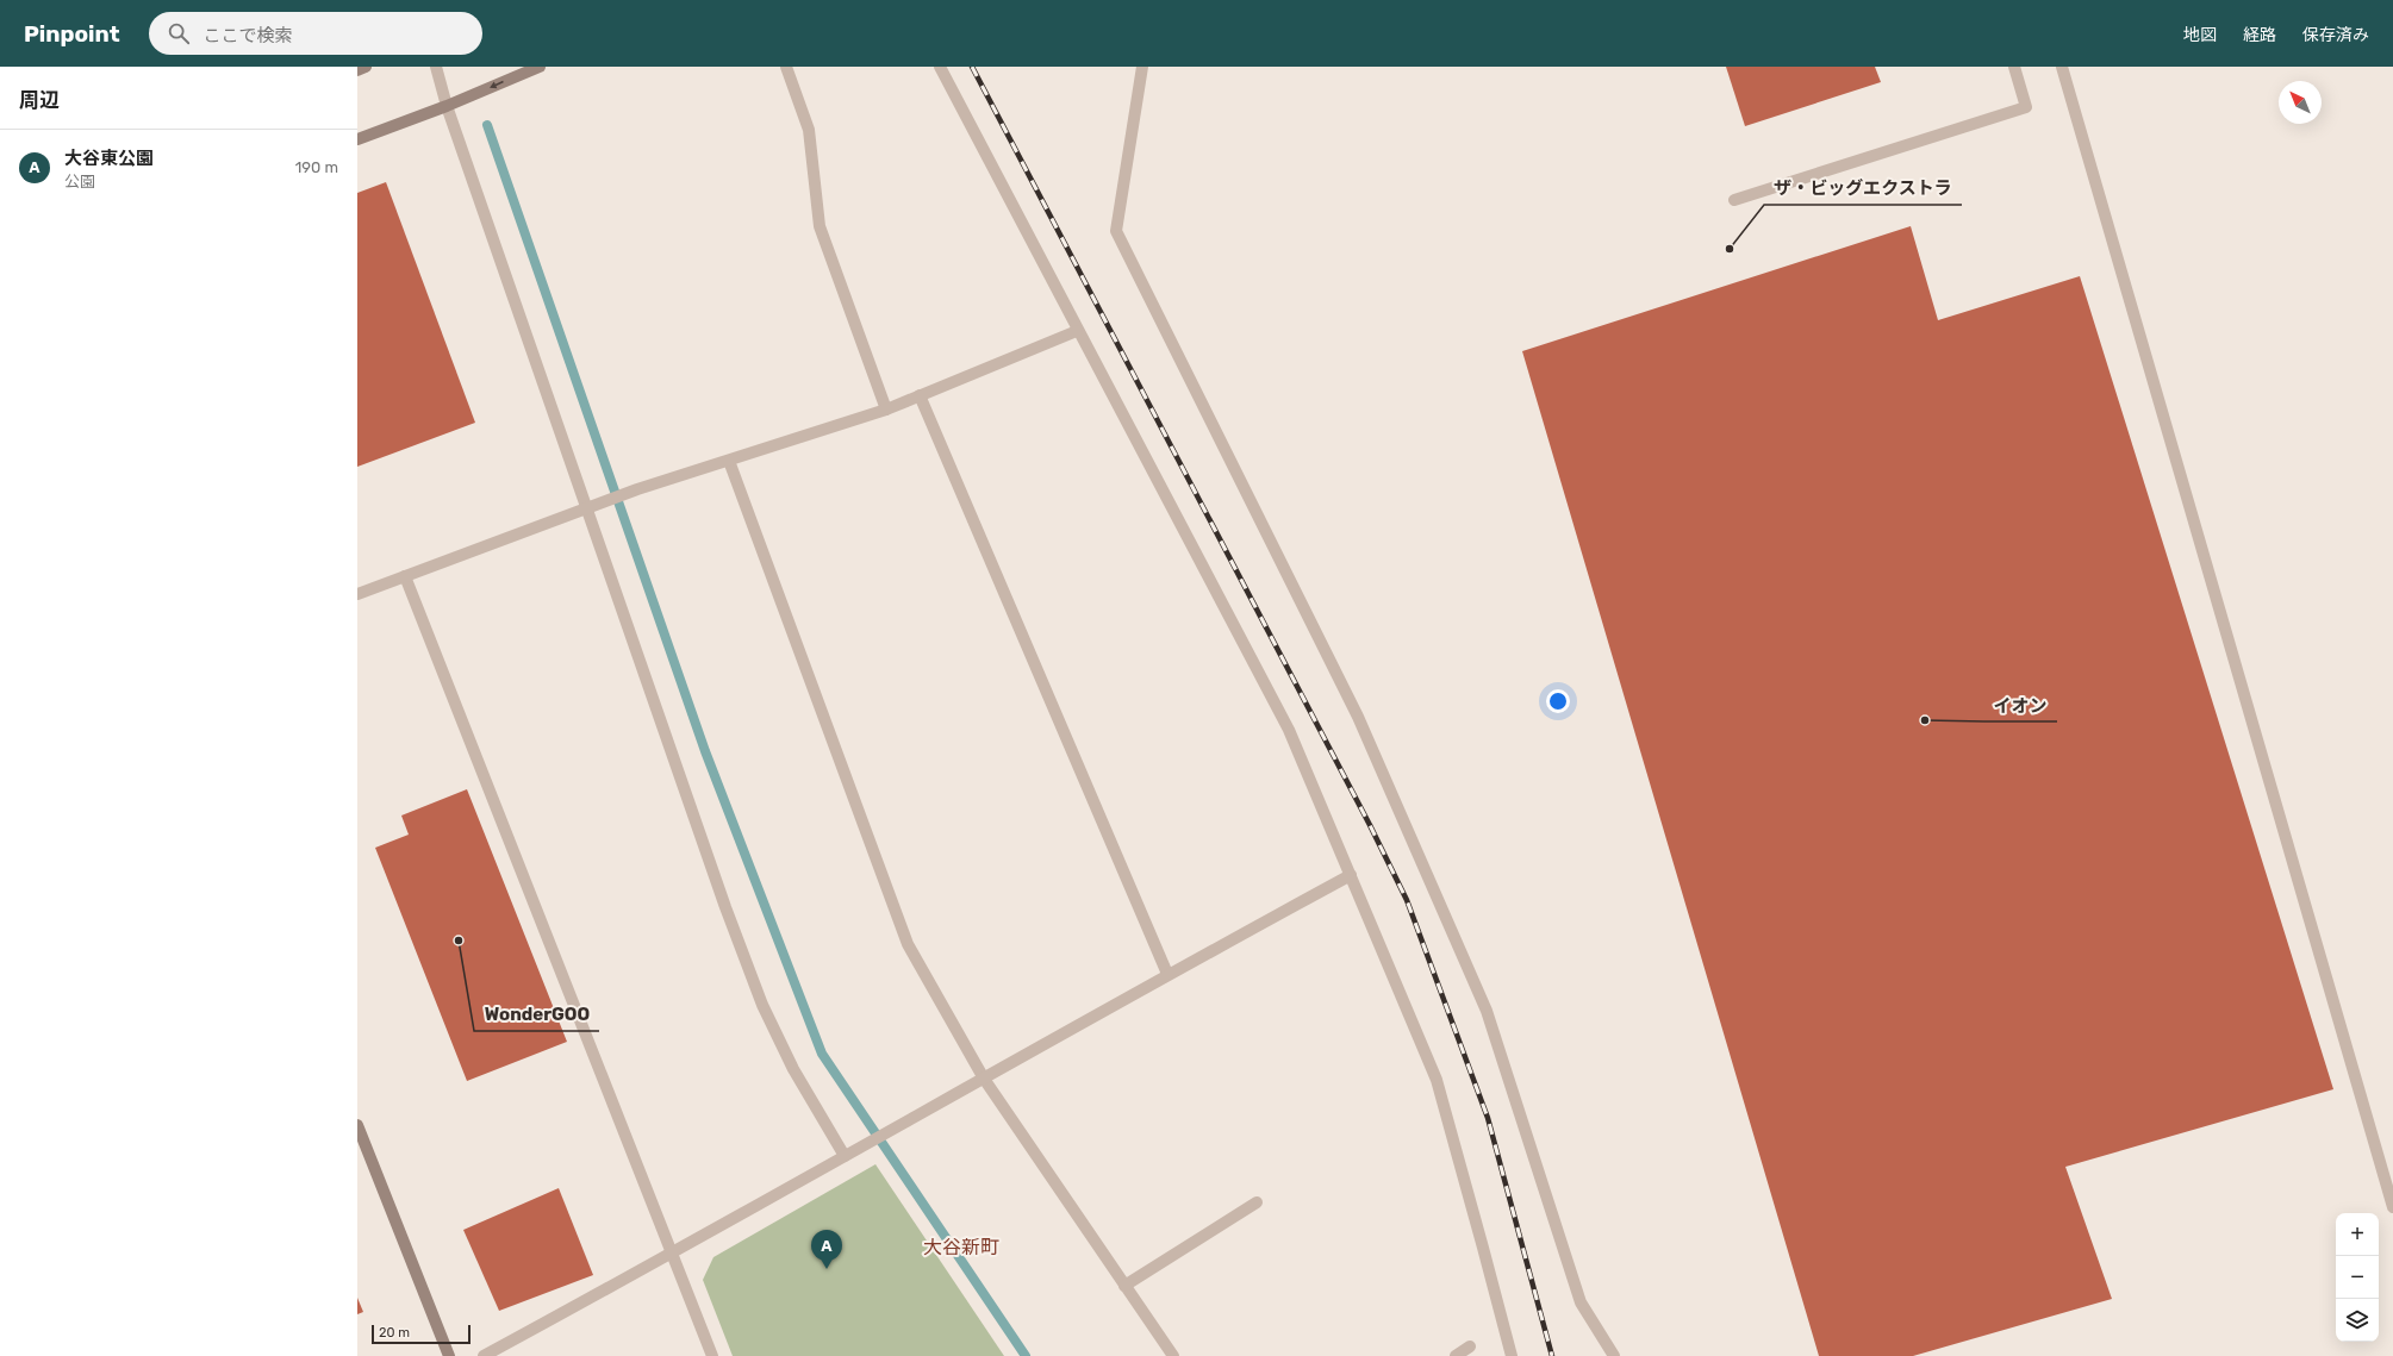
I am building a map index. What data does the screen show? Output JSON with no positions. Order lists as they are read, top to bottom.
{
  "districts": ["大谷新町"],
  "places": ["ザ・ビッグエクストラ", "イオン", "WonderGOO"],
  "scale_bar": "20 m",
  "north": "top left",
  "page": {
    "header": "Pinpoint",
    "search": "ここで検索",
    "nav": ["地図", "経路", "保存済み"],
    "heading": "周辺",
    "list": [
      {
        "mark": "A",
        "name": "大谷東公園",
        "note": "公園",
        "value": "190 m"
      }
    ],
    "map_buttons": ["+", "−"],
    "pins": "A",
    "scale": "20 m"
  }
}
